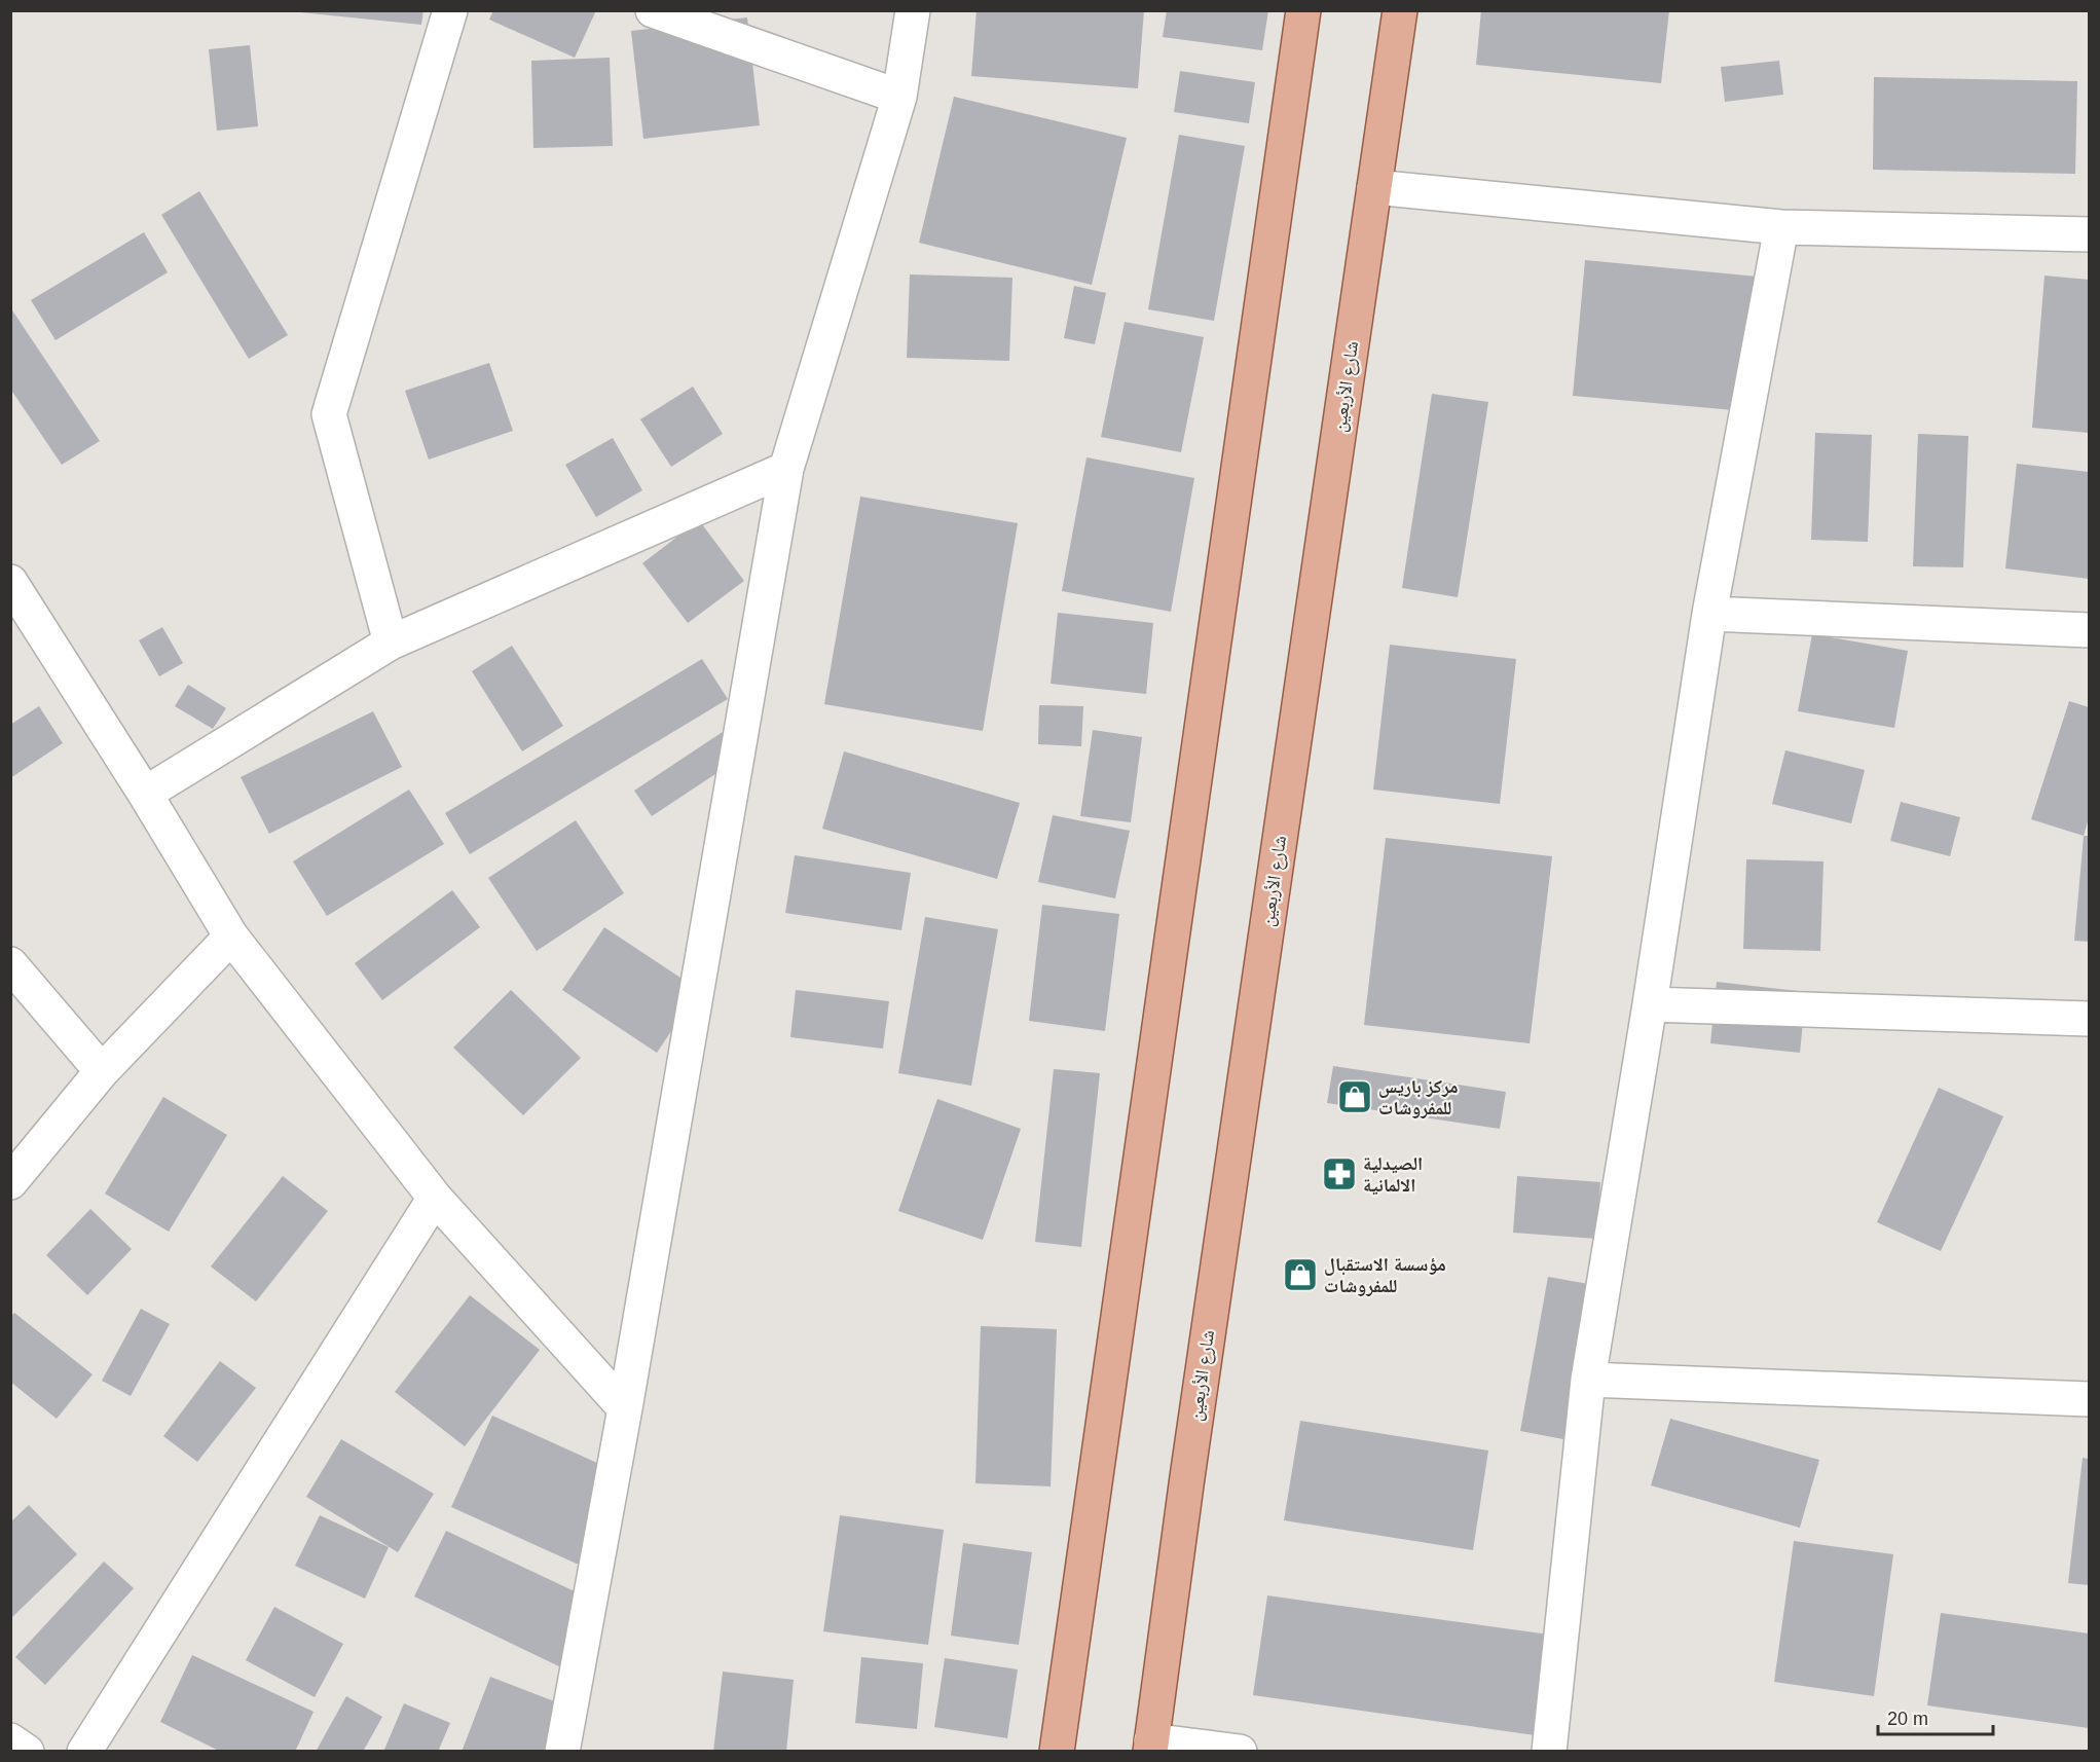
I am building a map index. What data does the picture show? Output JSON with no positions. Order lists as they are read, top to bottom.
{
  "streets": {
    "main road": ["شارع الأربعين"]
  },
  "places": {
    "shop": ["مركز باريس للمفروشات", "مؤسسة الاستقبال للمفروشات"],
    "pharmacy": ["الصيدلية الالمانية"]
  },
  "scale_bar": "20 m"
}
